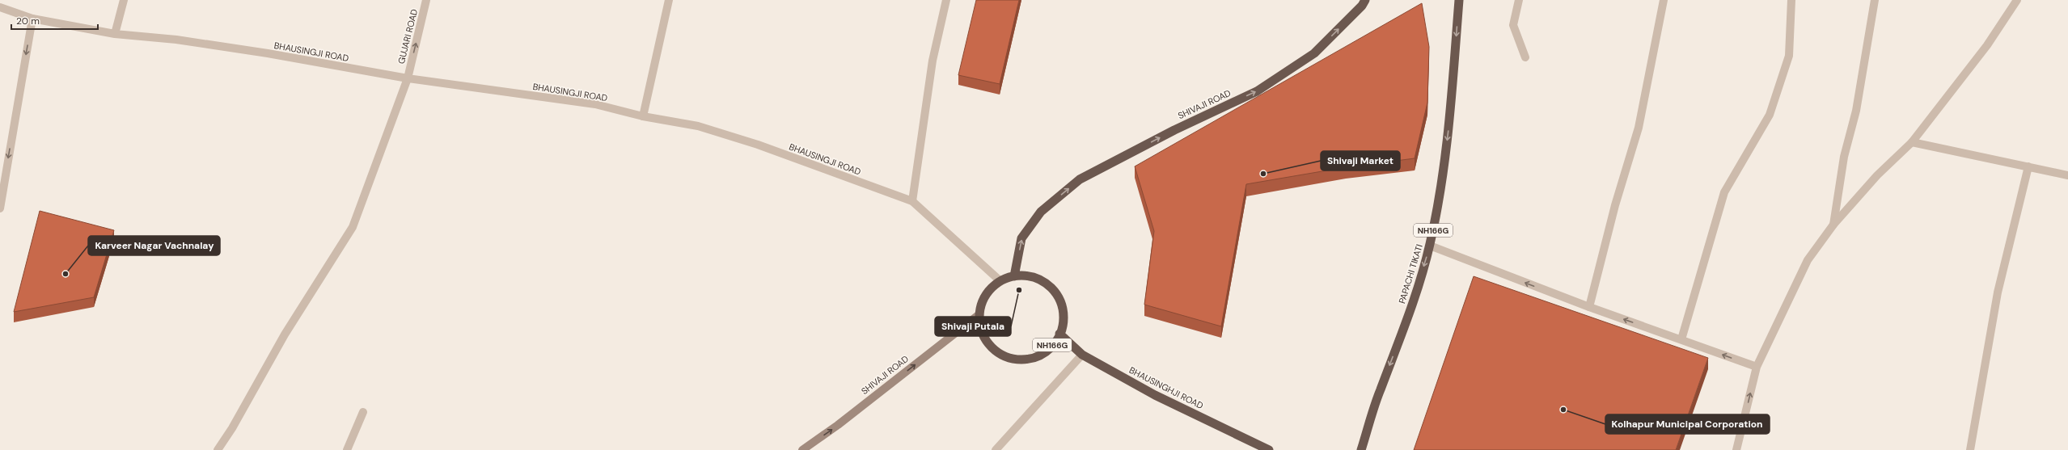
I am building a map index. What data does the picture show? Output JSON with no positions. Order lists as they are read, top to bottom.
{
  "streets": {
    "highway": [
      "SHIVAJI ROAD",
      "NH166G",
      "PAPACHI TIKATI",
      "BHAUSINGHJI ROAD"
    ],
    "street": ["GUJARI ROAD", "BHAUSINGJI ROAD"]
  },
  "crossings": [
    ["GUJARI ROAD", "BHAUSINGJI ROAD"],
    ["BHAUSINGJI ROAD", "SHIVAJI ROAD"],
    ["BHAUSINGJI ROAD", "NH166G"],
    ["BHAUSINGJI ROAD", "BHAUSINGHJI ROAD"],
    ["SHIVAJI ROAD", "NH166G"],
    ["SHIVAJI ROAD", "BHAUSINGHJI ROAD"],
    ["NH166G", "BHAUSINGHJI ROAD"]
  ],
  "one_way": ["SHIVAJI ROAD", "PAPACHI TIKATI"],
  "places": [
    "Shivaji Market",
    "Karveer Nagar Vachnalay",
    "Shivaji Putala",
    "Kolhapur Municipal Corporation"
  ],
  "scale_bar": "20 m"
}
